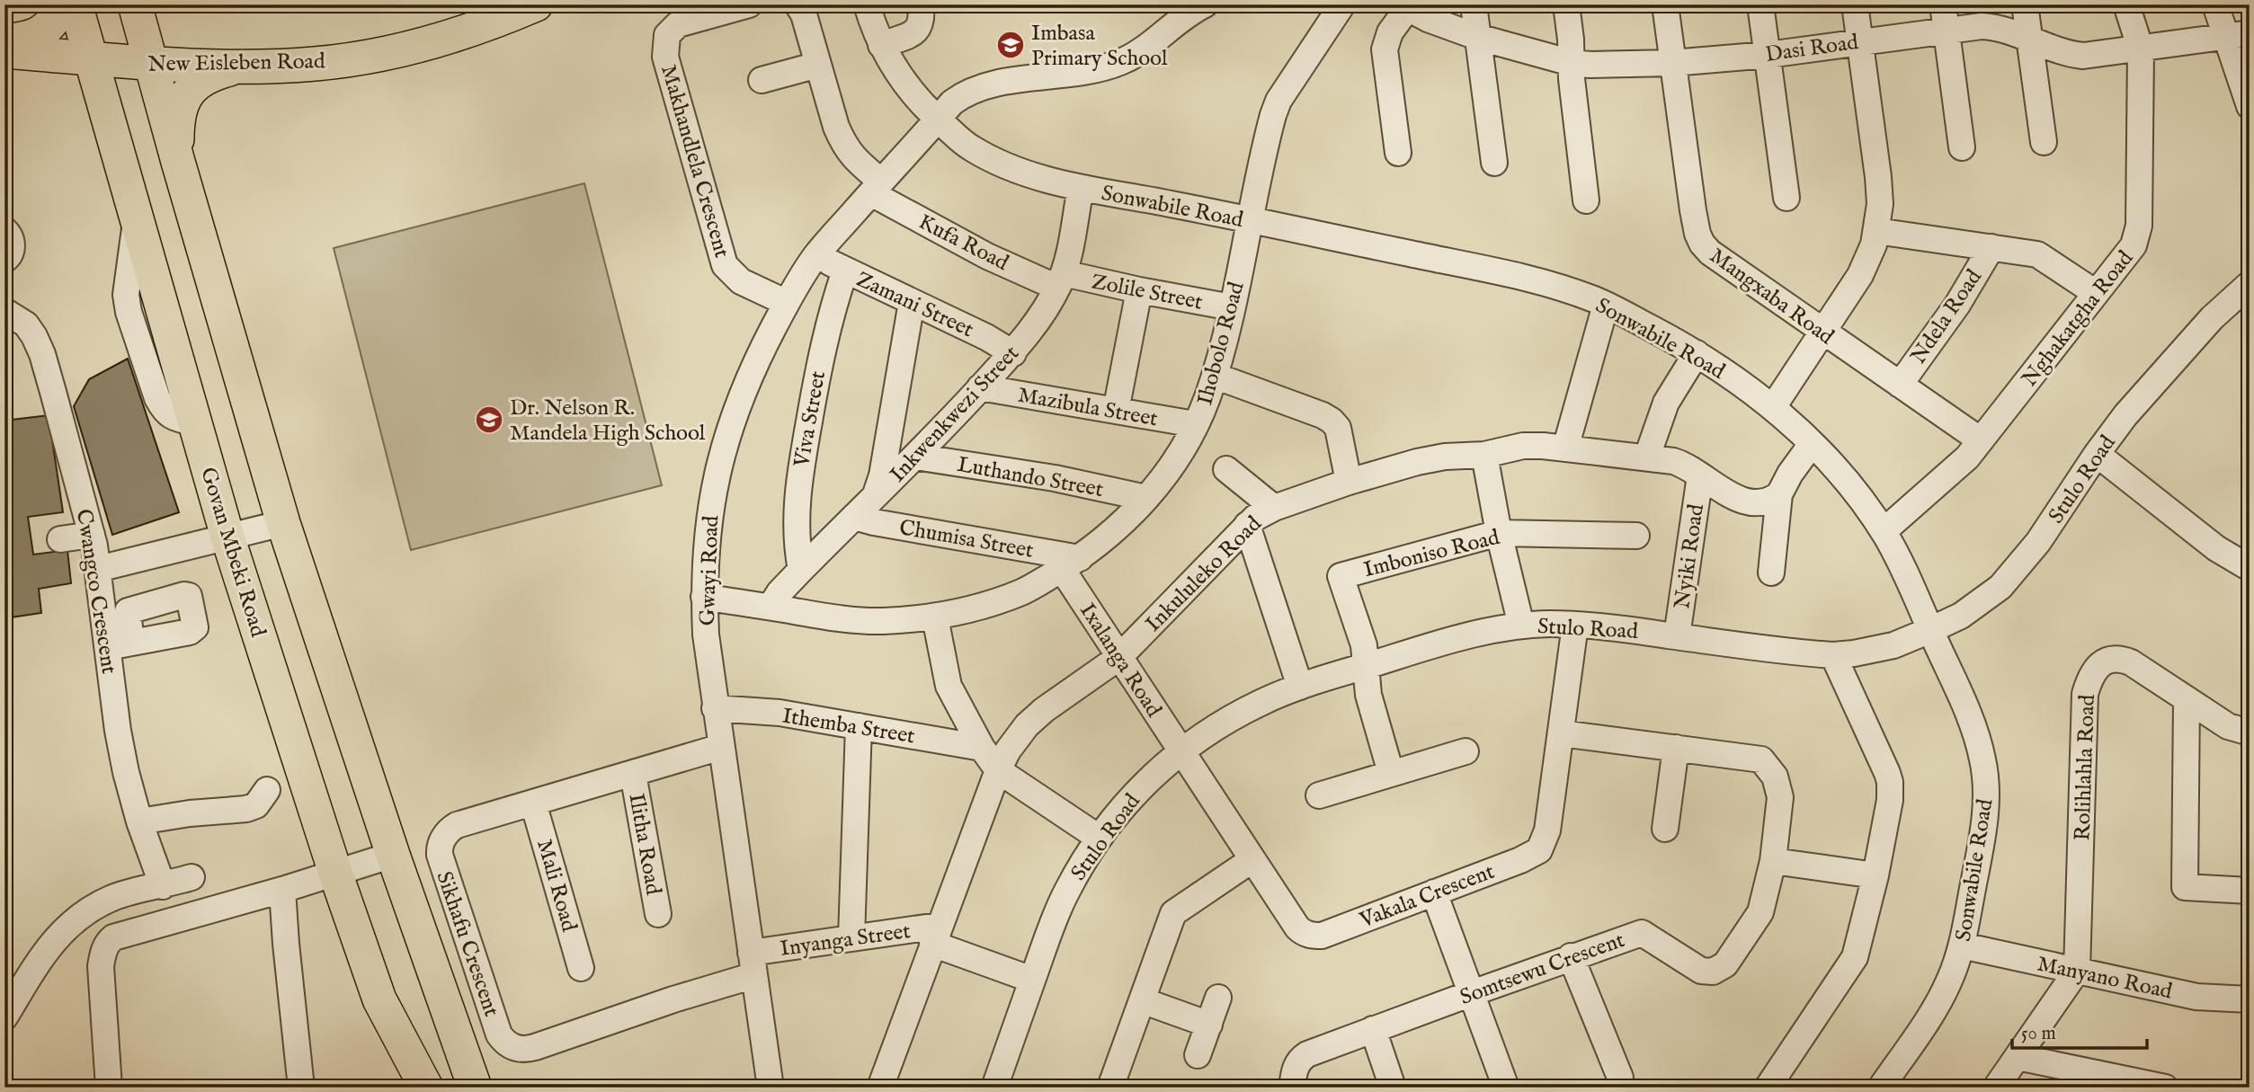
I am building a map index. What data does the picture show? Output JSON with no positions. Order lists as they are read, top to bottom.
{
  "streets": {
    "main road": ["New Eisleben Road", "Govan Mbeki Road"],
    "street": [
      "Dasi Road",
      "Makhandlela Crescent",
      "Sonwabile Road",
      "Kufa Road",
      "Zolile Street",
      "Mangxaba Road",
      "Zamani Street",
      "Ndela Road",
      "Nghakatgha Road",
      "Ihobolo Road",
      "Mazibula Street",
      "Inkwenkwezi Street",
      "Viva Street",
      "Luthando Street",
      "Stulo Road",
      "Chumisa Street",
      "Imboniso Road",
      "Nyiki Road",
      "Gwayi Road",
      "Inkululeko Road",
      "Cwangco Crescent",
      "Ixalanga Road",
      "Ithemba Street",
      "Rolihlahla Road",
      "Ilitha Road",
      "Mali Road",
      "Vakala Crescent",
      "Inyanga Street",
      "Sikhafu Crescent",
      "Somtsewu Crescent",
      "Manyano Road"
    ]
  },
  "crossings": [
    ["Dasi Road", "Mangxaba Road"],
    ["Dasi Road", "Nghakatgha Road"],
    ["New Eisleben Road", "Govan Mbeki Road"],
    ["Makhandlela Crescent", "Gwayi Road"],
    ["Sonwabile Road", "Nghakatgha Road"],
    ["Sonwabile Road", "Ihobolo Road"],
    ["Sonwabile Road", "Inkwenkwezi Street"],
    ["Sonwabile Road", "Stulo Road"],
    ["Sonwabile Road", "Gwayi Road"],
    ["Sonwabile Road", "Manyano Road"],
    ["Kufa Road", "Zolile Street"],
    ["Kufa Road", "Inkwenkwezi Street"],
    ["Kufa Road", "Gwayi Road"],
    ["Zolile Street", "Ihobolo Road"],
    ["Zolile Street", "Inkwenkwezi Street"],
    ["Mangxaba Road", "Ndela Road"],
    ["Mangxaba Road", "Nghakatgha Road"],
    ["Zamani Street", "Inkwenkwezi Street"],
    ["Zamani Street", "Viva Street"],
    ["Zamani Street", "Gwayi Road"],
    ["Ihobolo Road", "Mazibula Street"],
    ["Ihobolo Road", "Inkwenkwezi Street"],
    ["Ihobolo Road", "Luthando Street"],
    ["Ihobolo Road", "Chumisa Street"],
    ["Ihobolo Road", "Gwayi Road"],
    ["Ihobolo Road", "Ixalanga Road"],
    ["Mazibula Street", "Inkwenkwezi Street"],
    ["Inkwenkwezi Street", "Viva Street"],
    ["Inkwenkwezi Street", "Luthando Street"],
    ["Inkwenkwezi Street", "Chumisa Street"],
    ["Stulo Road", "Imboniso Road"],
    ["Stulo Road", "Nyiki Road"],
    ["Stulo Road", "Ixalanga Road"],
    ["Stulo Road", "Vakala Crescent"],
    ["Stulo Road", "Inyanga Street"],
    ["Chumisa Street", "Ixalanga Road"],
    ["Nyiki Road", "Inkululeko Road"],
    ["Gwayi Road", "Ithemba Street"],
    ["Gwayi Road", "Inyanga Street"],
    ["Gwayi Road", "Sikhafu Crescent"],
    ["Inkululeko Road", "Ixalanga Road"],
    ["Inkululeko Road", "Inyanga Street"],
    ["Ixalanga Road", "Vakala Crescent"],
    ["Rolihlahla Road", "Manyano Road"],
    ["Ilitha Road", "Sikhafu Crescent"],
    ["Mali Road", "Sikhafu Crescent"],
    ["Vakala Crescent", "Somtsewu Crescent"],
    ["Inyanga Street", "Sikhafu Crescent"]
  ],
  "places": {
    "school or university": ["Imbasa Primary School", "Dr. Nelson R. Mandela High School"]
  },
  "scale_bar": "50 m"
}
